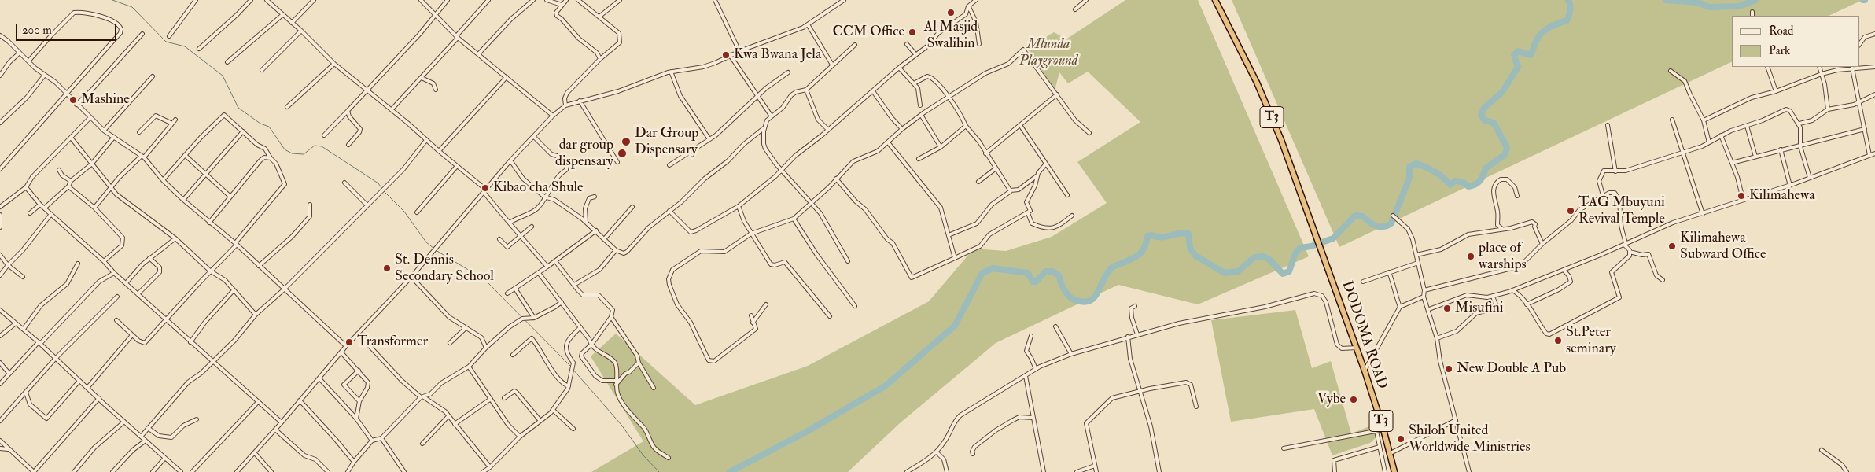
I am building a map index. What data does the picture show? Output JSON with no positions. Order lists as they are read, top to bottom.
{
  "streets": {
    "highway": ["T3", "DODOMA ROAD"]
  },
  "parks": ["Mlunda Playground"],
  "places": [
    "Al Masjid Swalihin",
    "CCM Office",
    "Kwa Bwana Jela",
    "Mashine",
    "Dar Group Dispensary",
    "dar group dispensary",
    "Kibao cha Shule",
    "Kilimahewa",
    "TAG Mbuyuni Revival Temple",
    "Kilimahewa Subward Office",
    "place of warships",
    "St. Dennis Secondary School",
    "Misufini",
    "St.Peter seminary",
    "Transformer",
    "New Double A Pub",
    "Vybe",
    "Shiloh United Worldwide Ministries"
  ],
  "legend": ["Road", "Park"],
  "scale_bar": "200 m"
}
